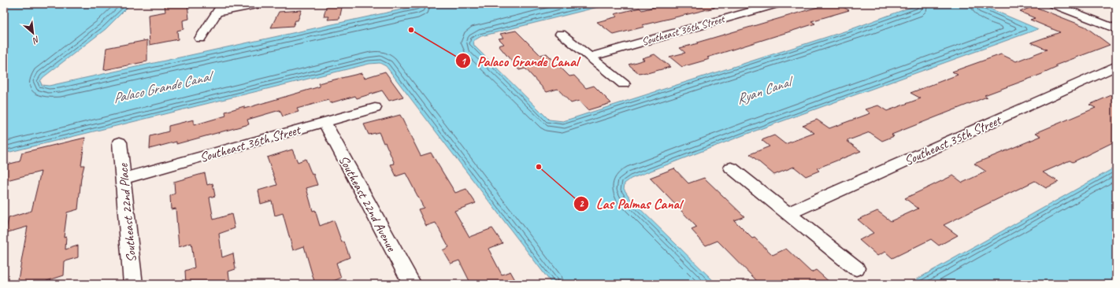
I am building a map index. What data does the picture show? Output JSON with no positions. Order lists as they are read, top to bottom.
{
  "streets": {
    "street": [
      "Southeast 36th Street",
      "Southeast 35th Street",
      "Southeast 22nd Avenue",
      "Southeast 22nd Place"
    ]
  },
  "crossings": [
    ["Southeast 36th Street", "Southeast 22nd Avenue"],
    ["Southeast 36th Street", "Southeast 22nd Place"]
  ],
  "water": ["Palaco Grande Canal", "Ryan Canal"],
  "places": ["Palaco Grande Canal", "Las Palmas Canal"],
  "north": "bottom right"
}
